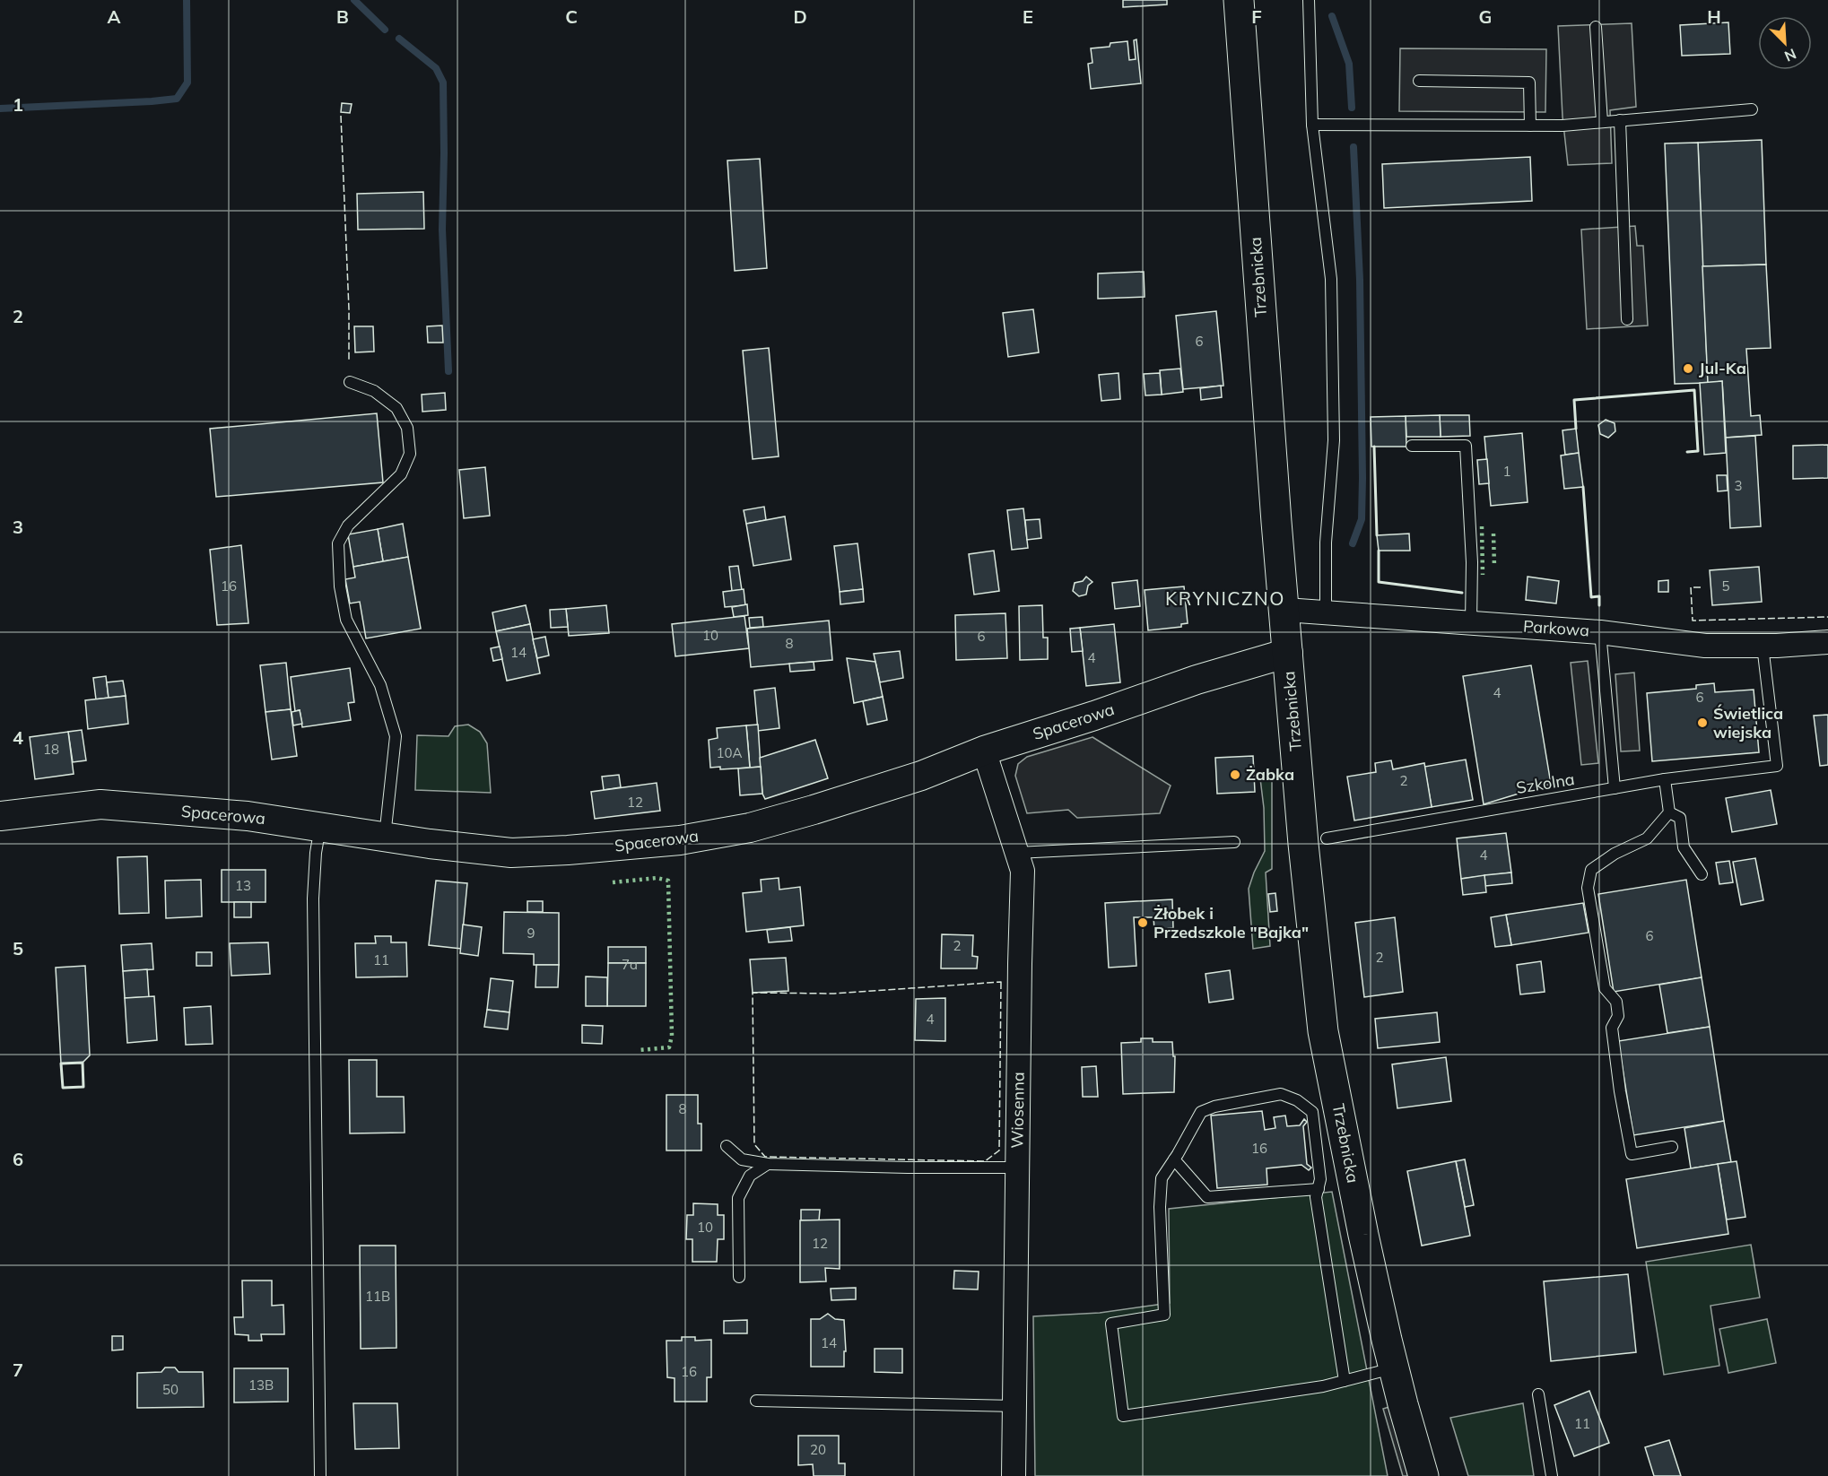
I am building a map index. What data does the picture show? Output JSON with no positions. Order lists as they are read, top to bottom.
{
  "streets": {
    "main road": ["Trzebnicka"],
    "street": ["Parkowa", "Spacerowa", "Wiosenna"],
    "lane": ["Szkolna"]
  },
  "crossings": [
    ["Trzebnicka", "Parkowa"],
    ["Trzebnicka", "Spacerowa"],
    ["Parkowa", "Szkolna"],
    ["Spacerowa", "Wiosenna"]
  ],
  "districts": ["KRYNICZNO"],
  "places": [
    "Jul-Ka",
    "Świetlica wiejska",
    "Żabka",
    "Żłobek i Przedszkole \"Bajka\""
  ],
  "house_numbers": [
    "6",
    "1",
    "3",
    "16",
    "5",
    "10",
    "6",
    "8",
    "14",
    "4",
    "4",
    "6",
    "18",
    "10A",
    "2",
    "12",
    "4",
    "13",
    "9",
    "6",
    "2",
    "2",
    "11",
    "7a",
    "4",
    "8",
    "16",
    "10",
    "12",
    "11B",
    "14",
    "16",
    "13B",
    "50",
    "11",
    "20"
  ],
  "north": "bottom right",
  "grid": {
    "columns": [
      "A",
      "B",
      "C",
      "D",
      "E",
      "F",
      "G",
      "H"
    ],
    "rows": [
      "1",
      "2",
      "3",
      "4",
      "5",
      "6",
      "7"
    ]
  }
}
